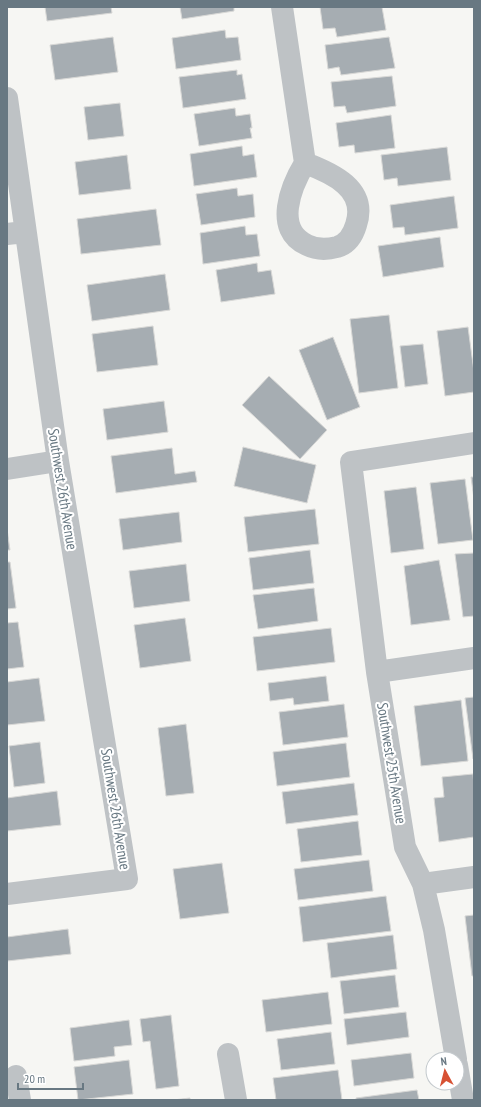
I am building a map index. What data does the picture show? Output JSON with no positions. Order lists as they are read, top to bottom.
{
  "streets": {
    "street": ["Southwest 26th Avenue", "Southwest 25th Avenue"]
  },
  "scale_bar": "20 m",
  "north": "top"
}
